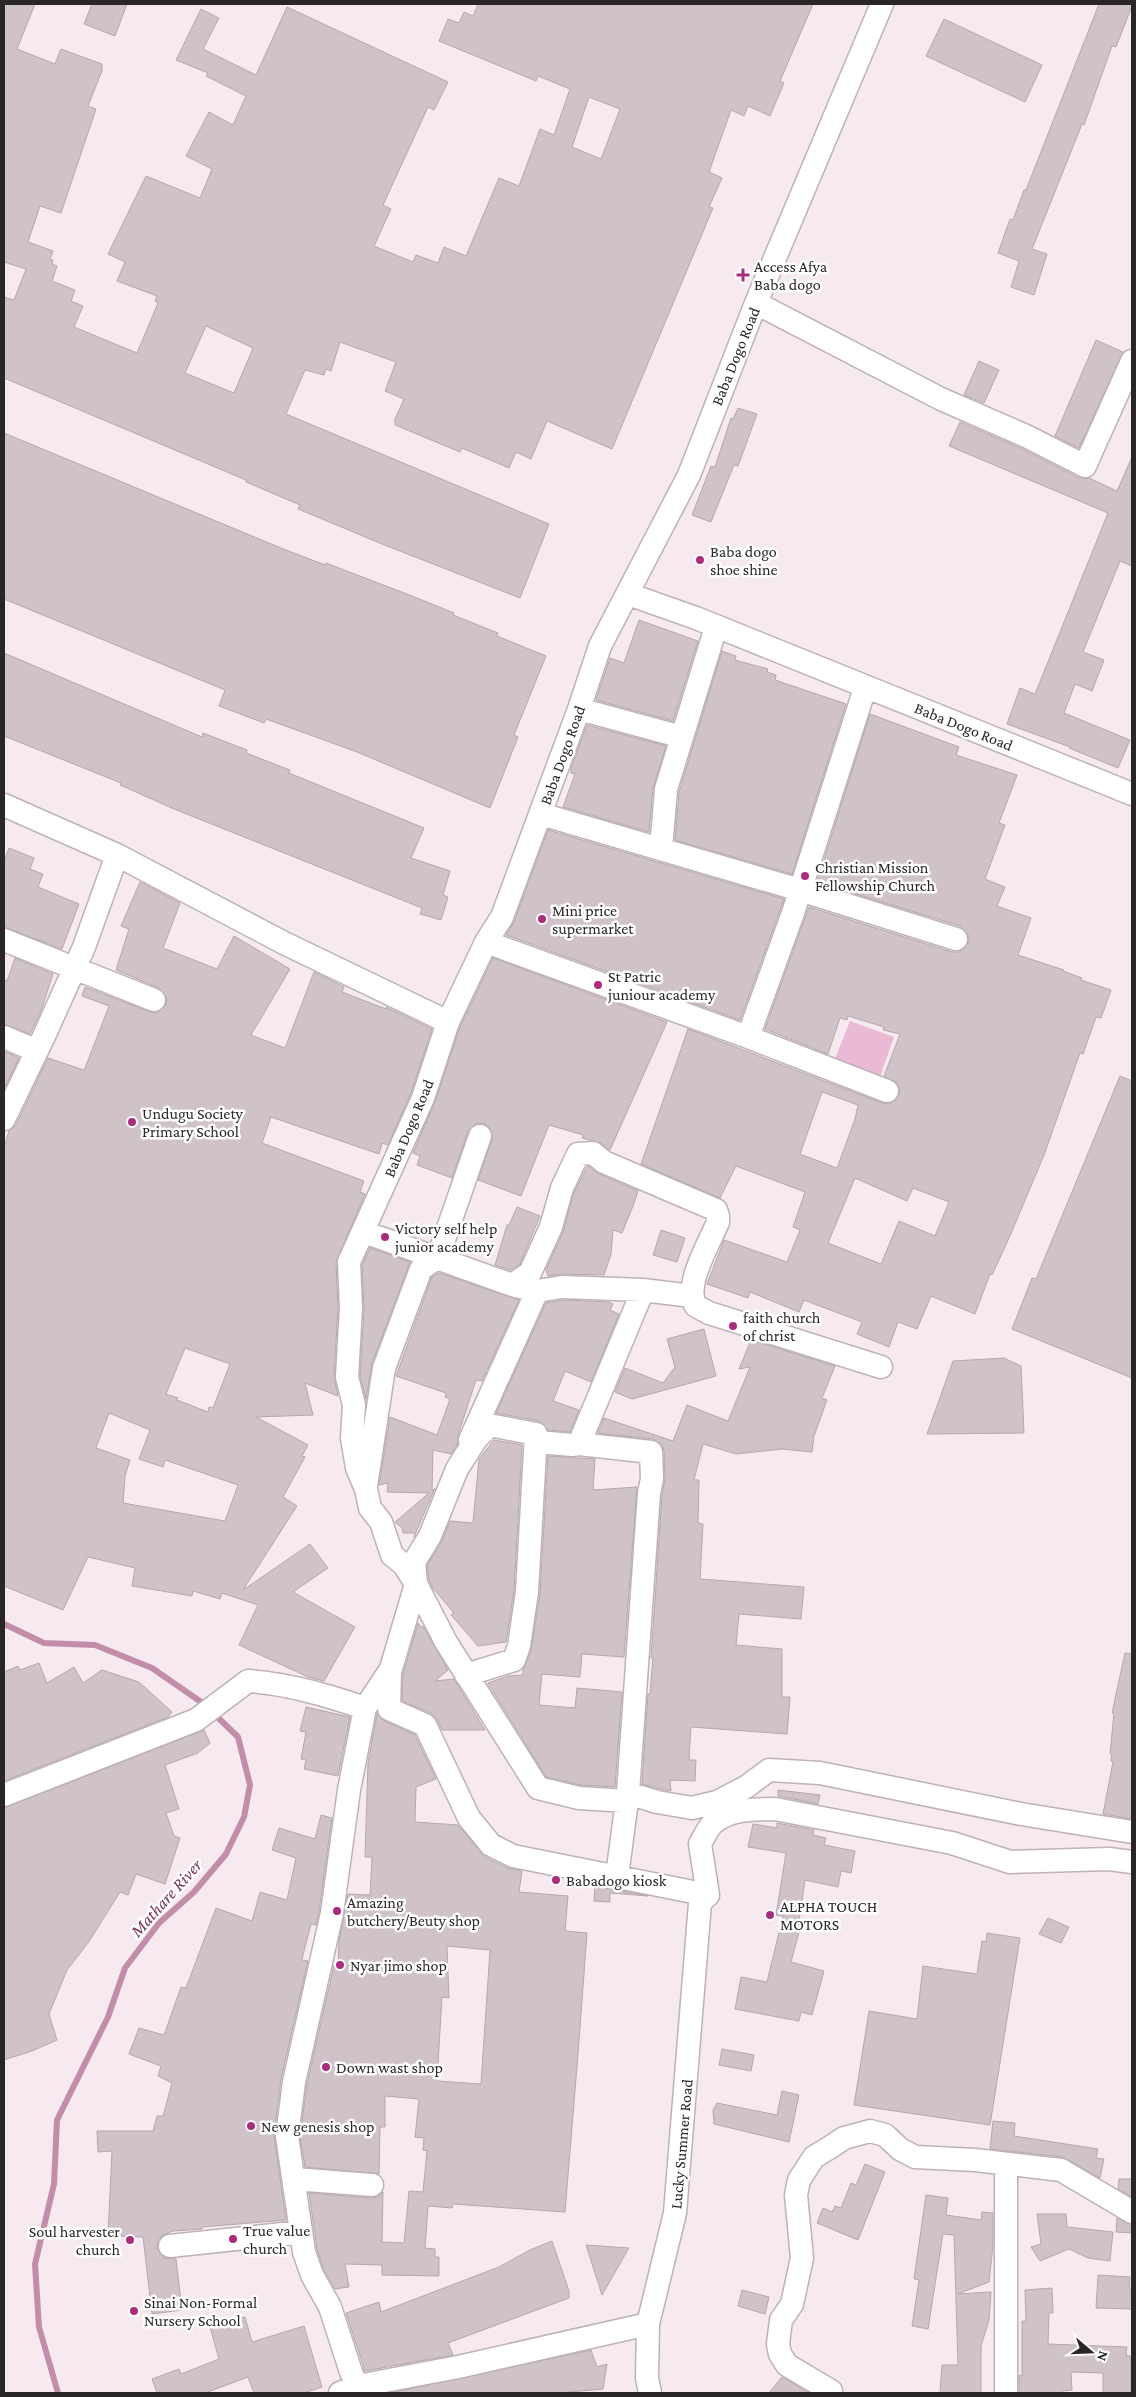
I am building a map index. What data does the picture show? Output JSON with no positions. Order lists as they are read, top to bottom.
{
  "streets": {
    "street": ["Baba Dogo Road", "Lucky Summer Road"]
  },
  "water": ["Mathare River"],
  "places": {
    "health": ["Access Afya Baba dogo"],
    "other": [
      "Baba dogo shoe shine",
      "Christian Mission Fellowship Church",
      "Mini price supermarket",
      "St Patric juniour academy",
      "Undugu Society Primary School",
      "Victory self help junior academy",
      "faith church of christ",
      "Babadogo kiosk",
      "Amazing butchery/Beuty shop",
      "ALPHA TOUCH MOTORS",
      "Nyar jimo shop",
      "Down wast shop",
      "New genesis shop",
      "True value church",
      "Soul harvester church",
      "Sinai Non-Formal Nursery School"
    ]
  },
  "north": "right"
}
